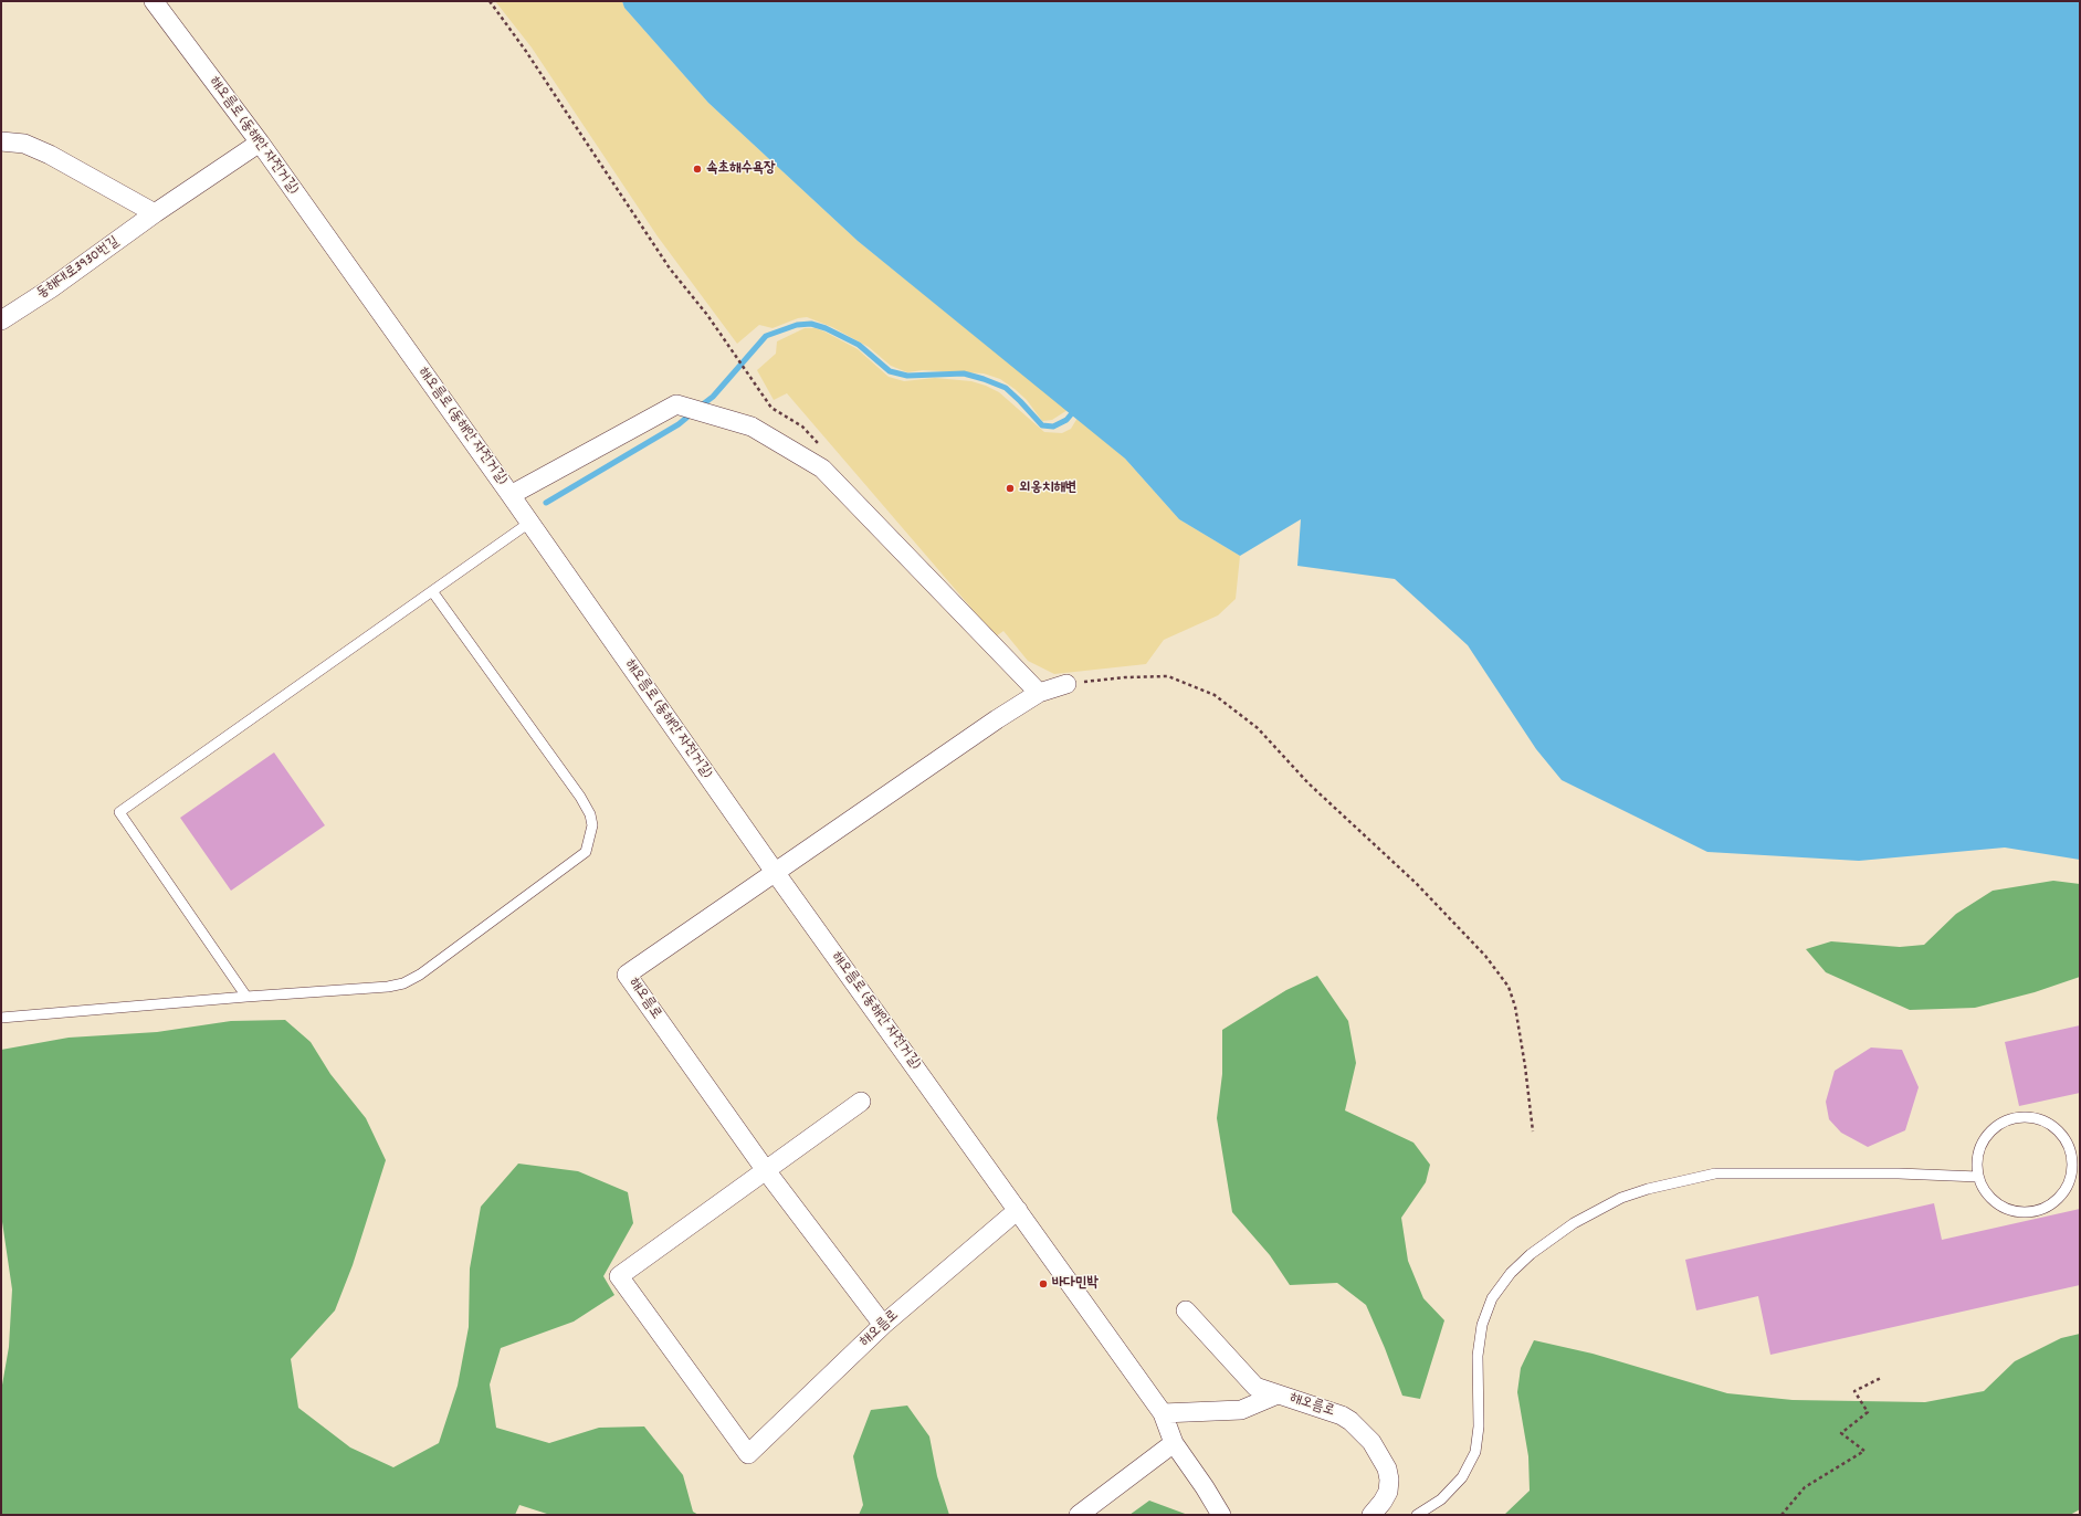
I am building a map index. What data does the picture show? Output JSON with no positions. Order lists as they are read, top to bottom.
{
  "streets": {
    "street": ["해오름로 (동해안 자전거길)", "동해대로3930번길", "해오름로"]
  },
  "crossings": [
    ["해오름로 (동해안 자전거길)", "동해대로3930번길"],
    ["해오름로 (동해안 자전거길)", "해오름로"]
  ],
  "places": ["속초해수욕장", "외옹치해변", "바다민박"]
}
